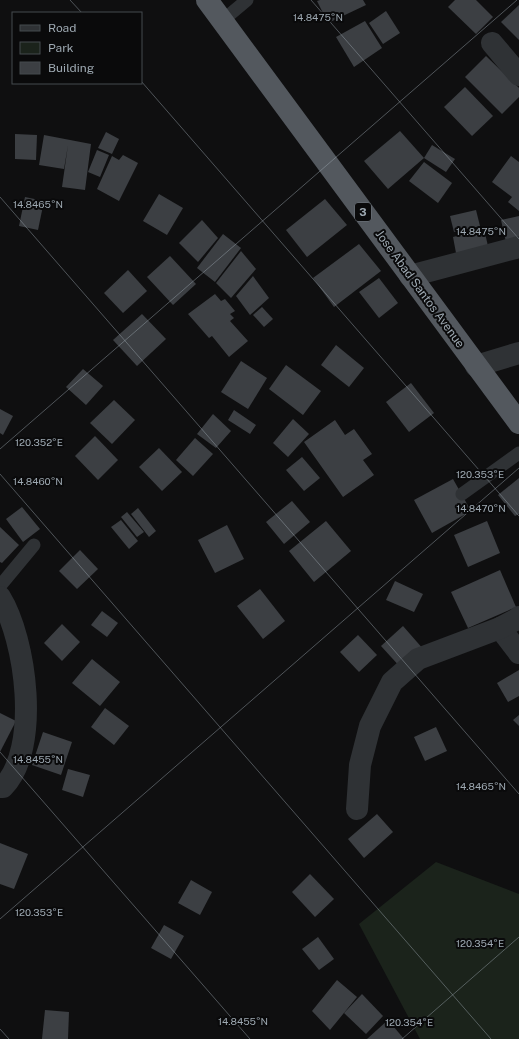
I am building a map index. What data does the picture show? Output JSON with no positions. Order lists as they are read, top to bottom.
{
  "streets": {
    "highway": ["3", "Jose Abad Santos Avenue"]
  },
  "legend": ["Road", "Park", "Building"],
  "coordinates": [
    "14.8475°N",
    "14.8465°N",
    "120.352°E",
    "120.353°E",
    "14.8460°N",
    "14.8470°N",
    "14.8455°N",
    "120.354°E"
  ]
}
